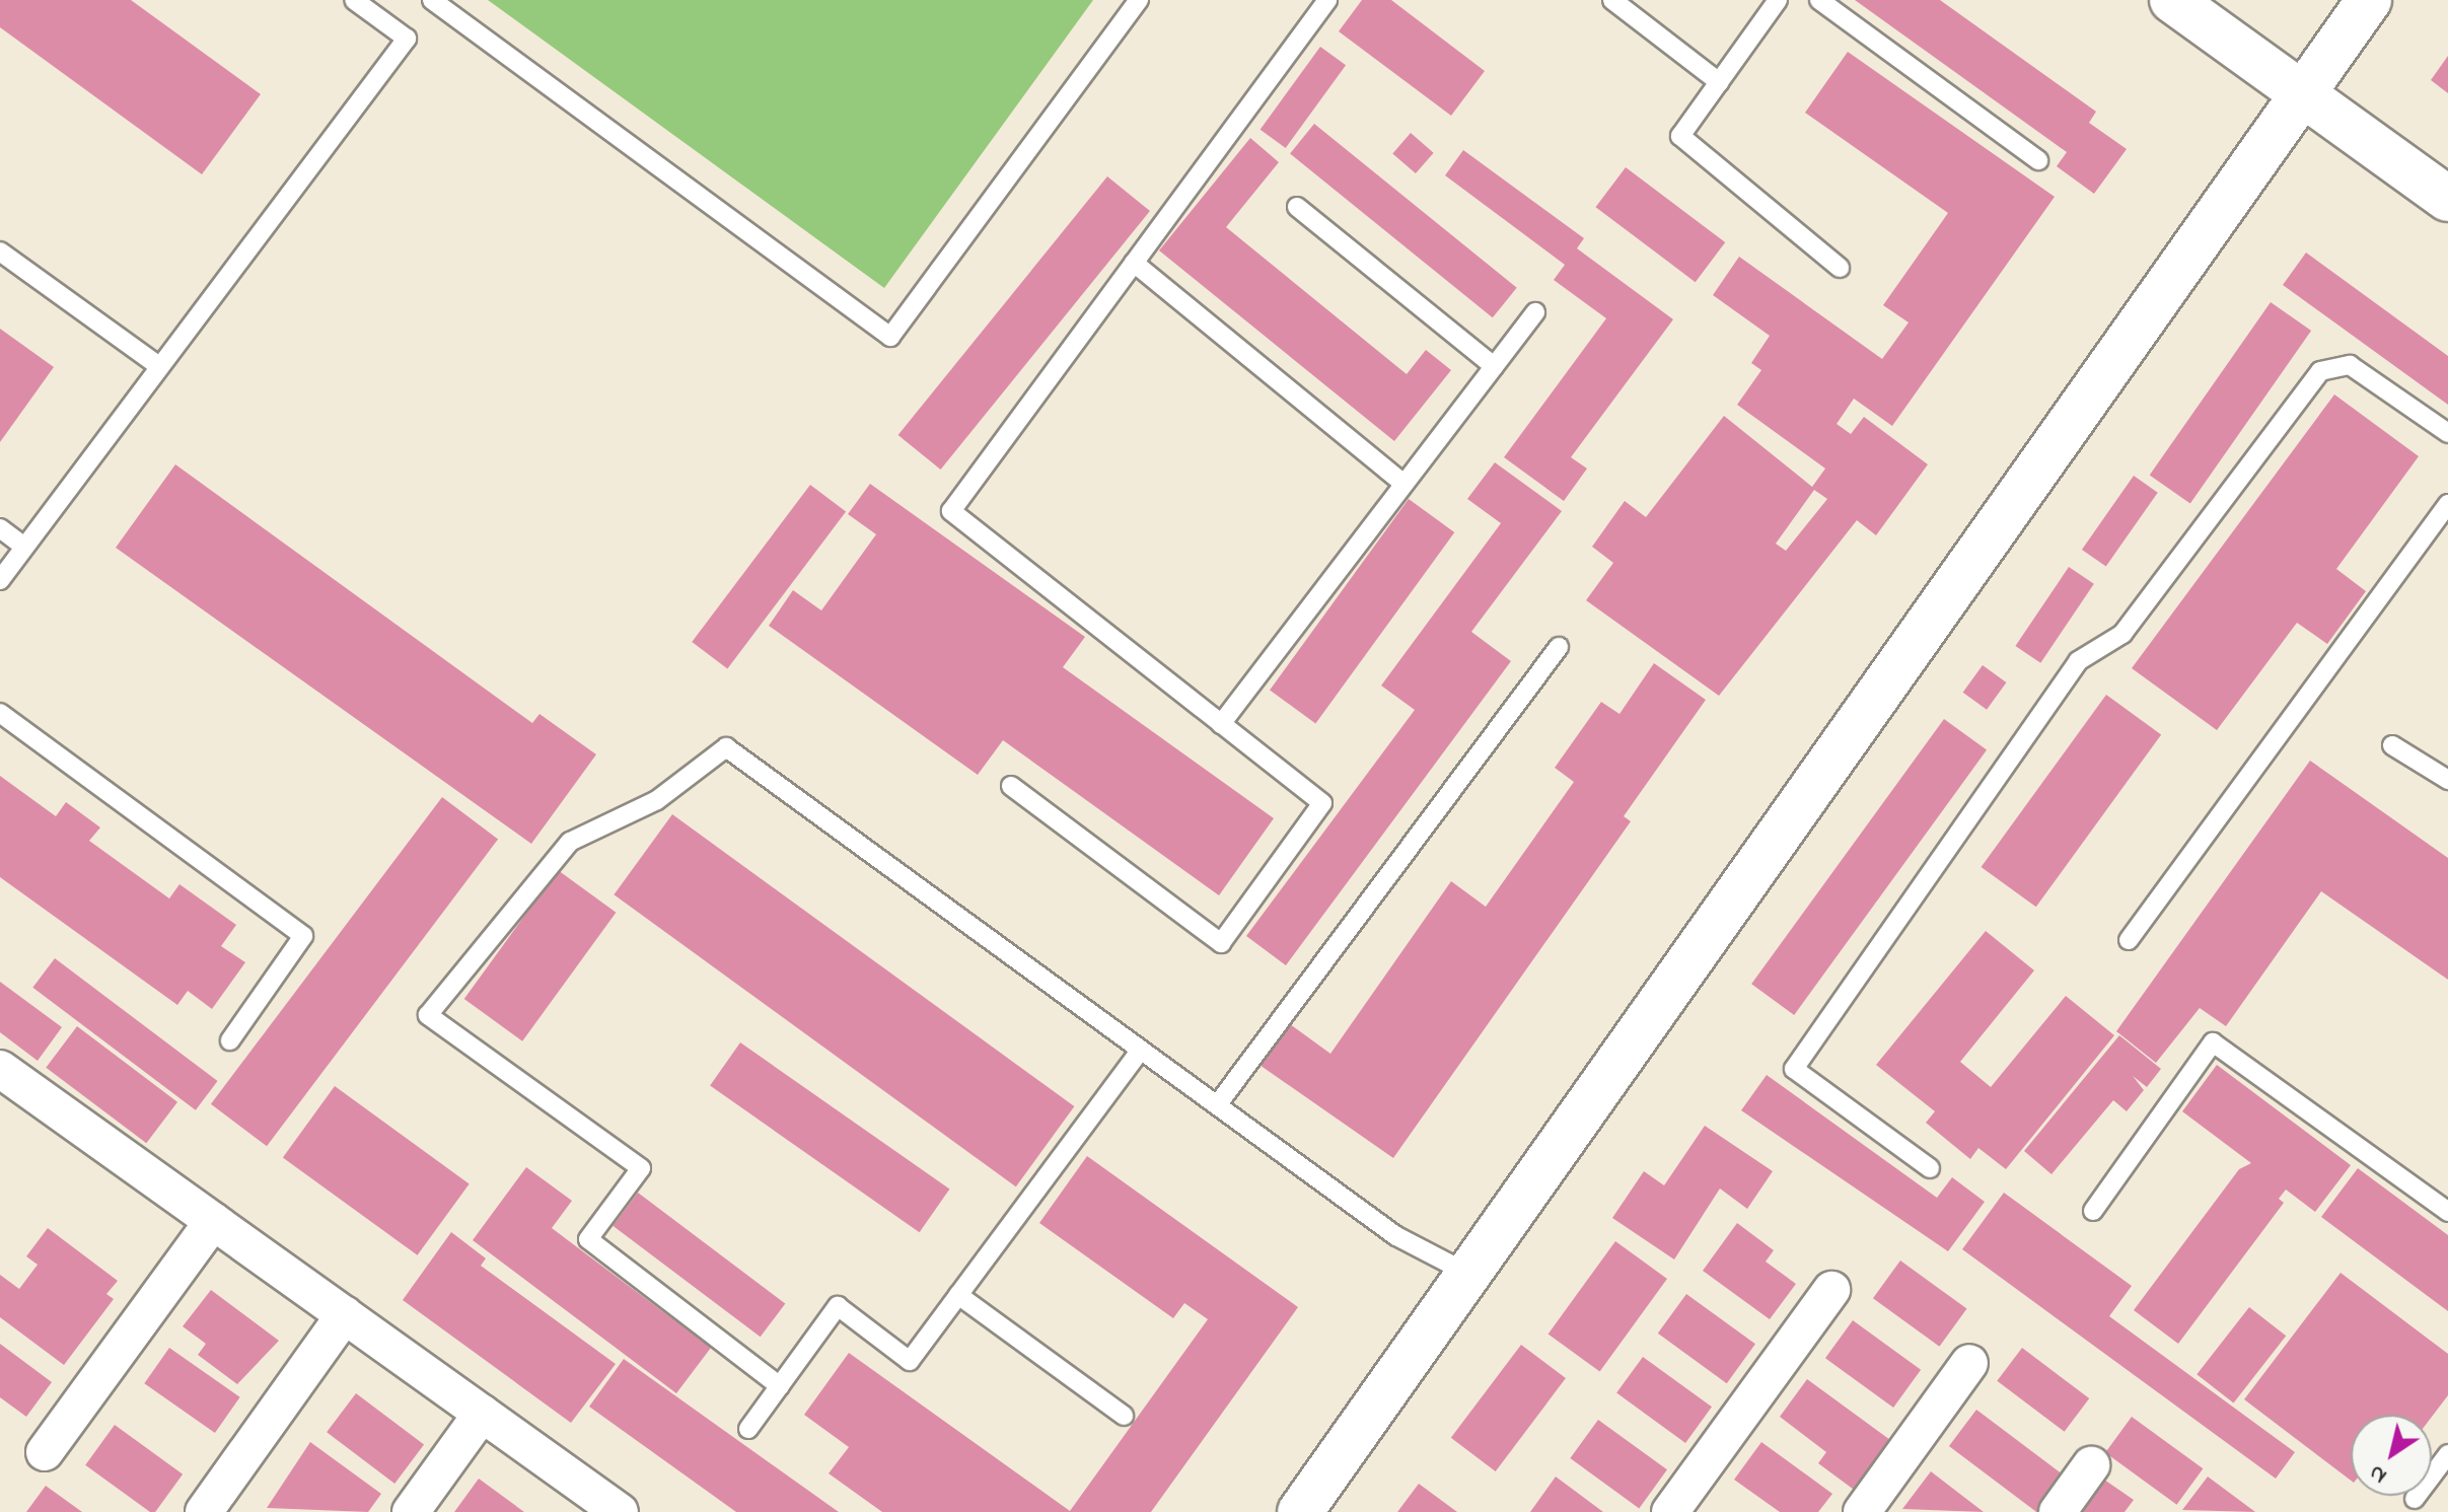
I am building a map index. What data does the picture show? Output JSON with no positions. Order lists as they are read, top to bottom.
{
  "north": "bottom left"
}
